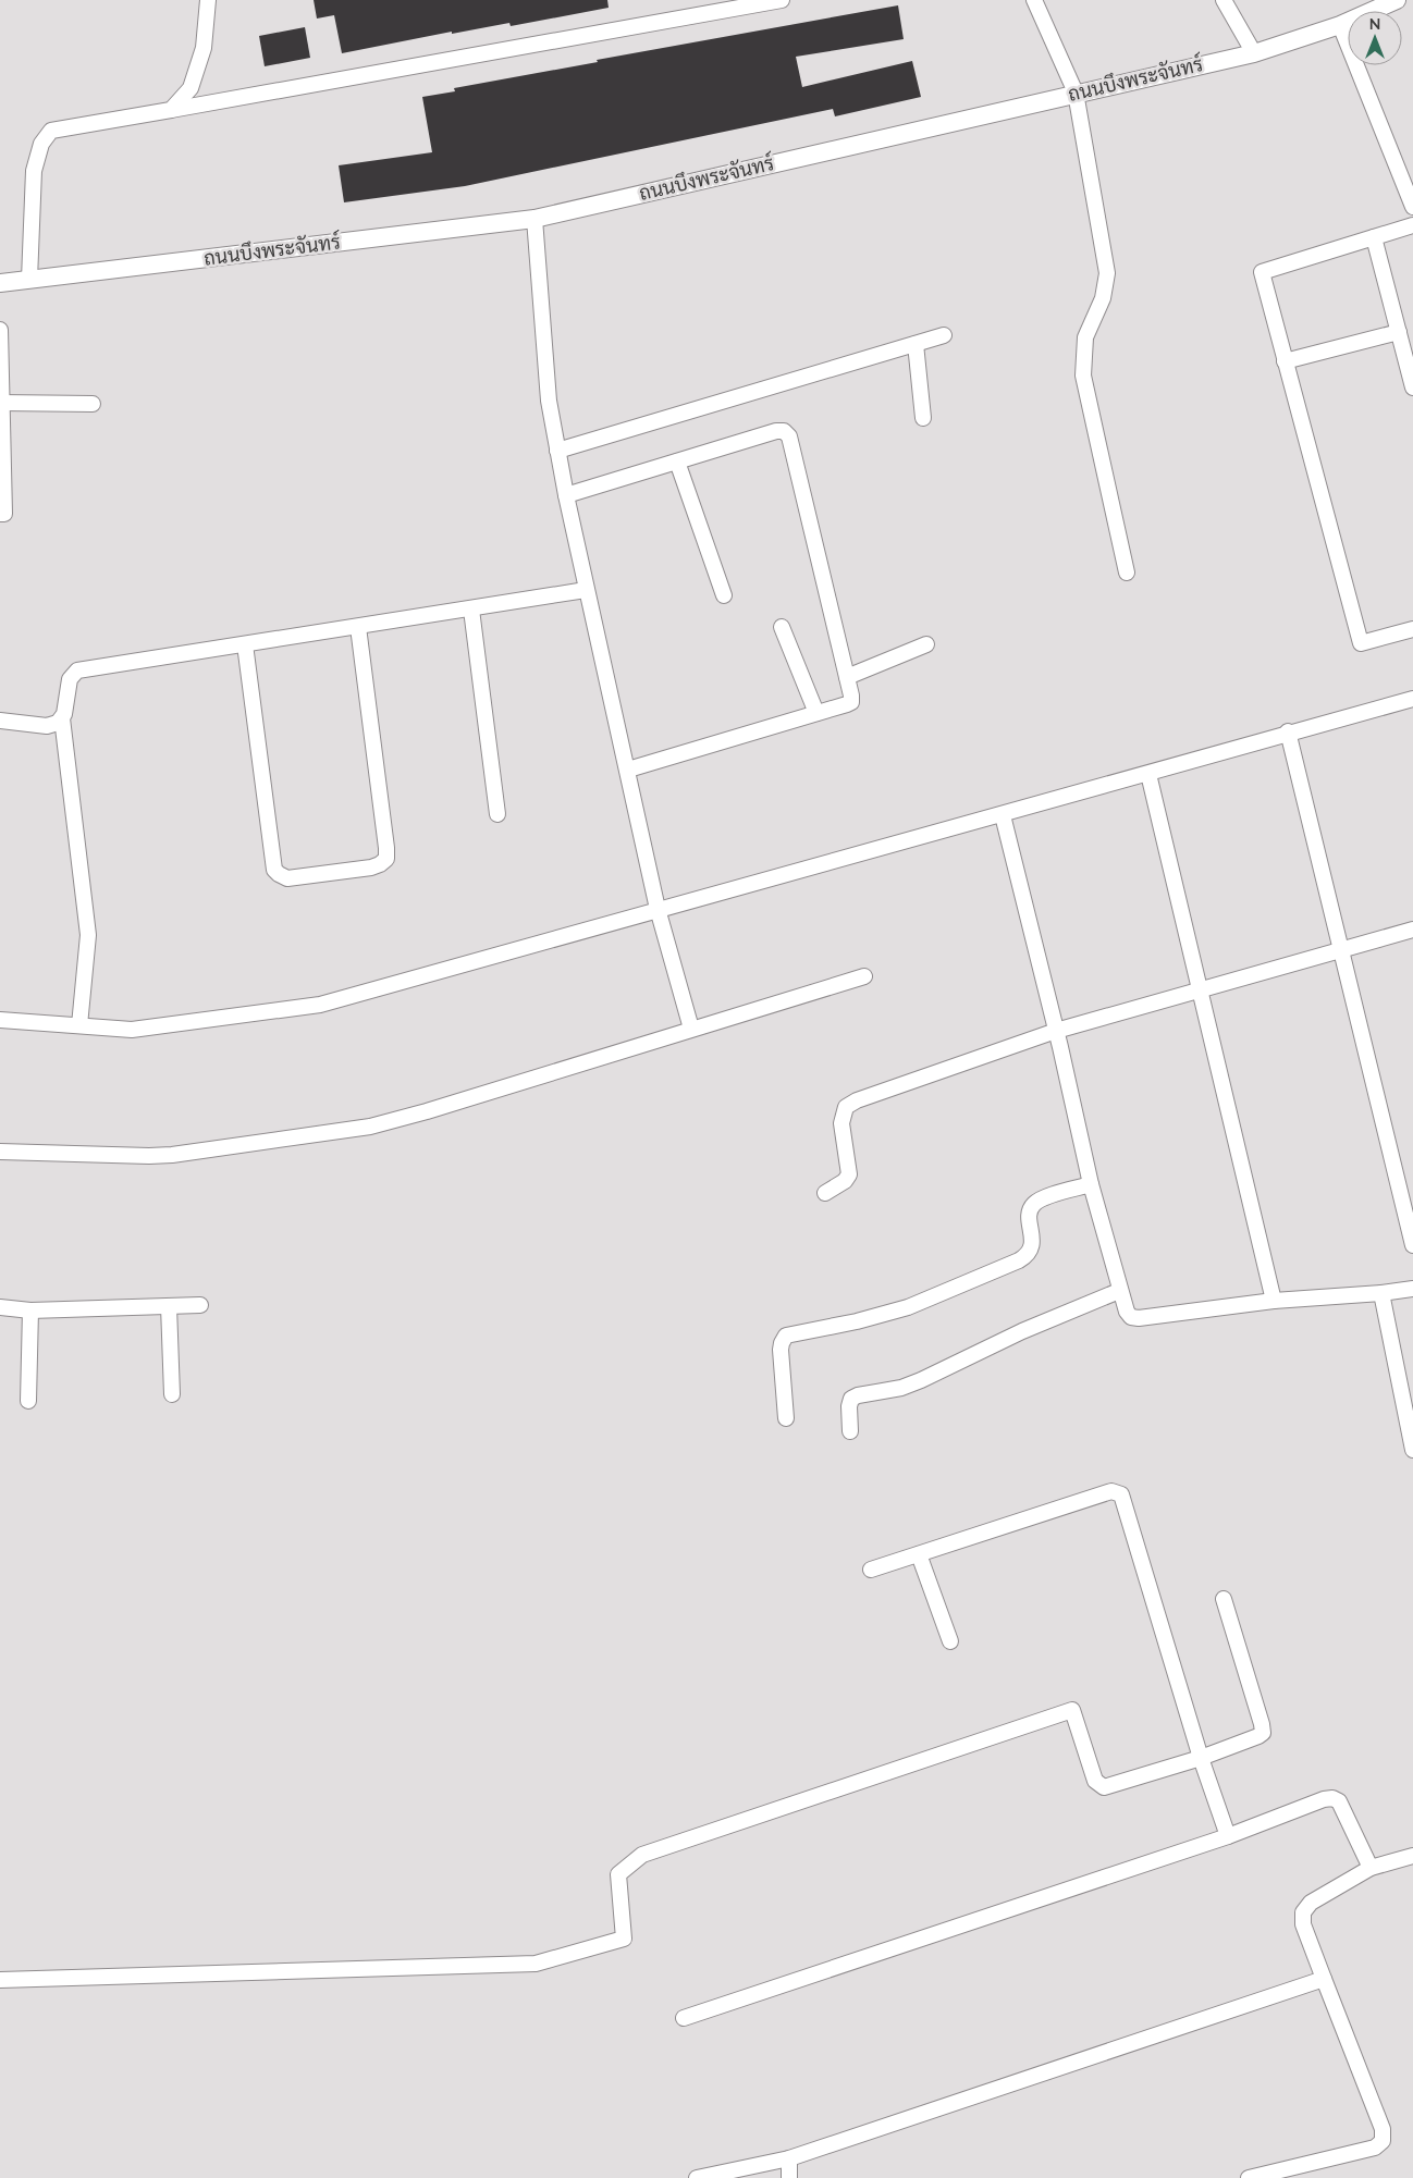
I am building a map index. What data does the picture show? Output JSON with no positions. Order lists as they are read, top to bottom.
{
  "streets": {
    "street": ["ถนนบึงพระจันทร์"]
  },
  "north": "top"
}
